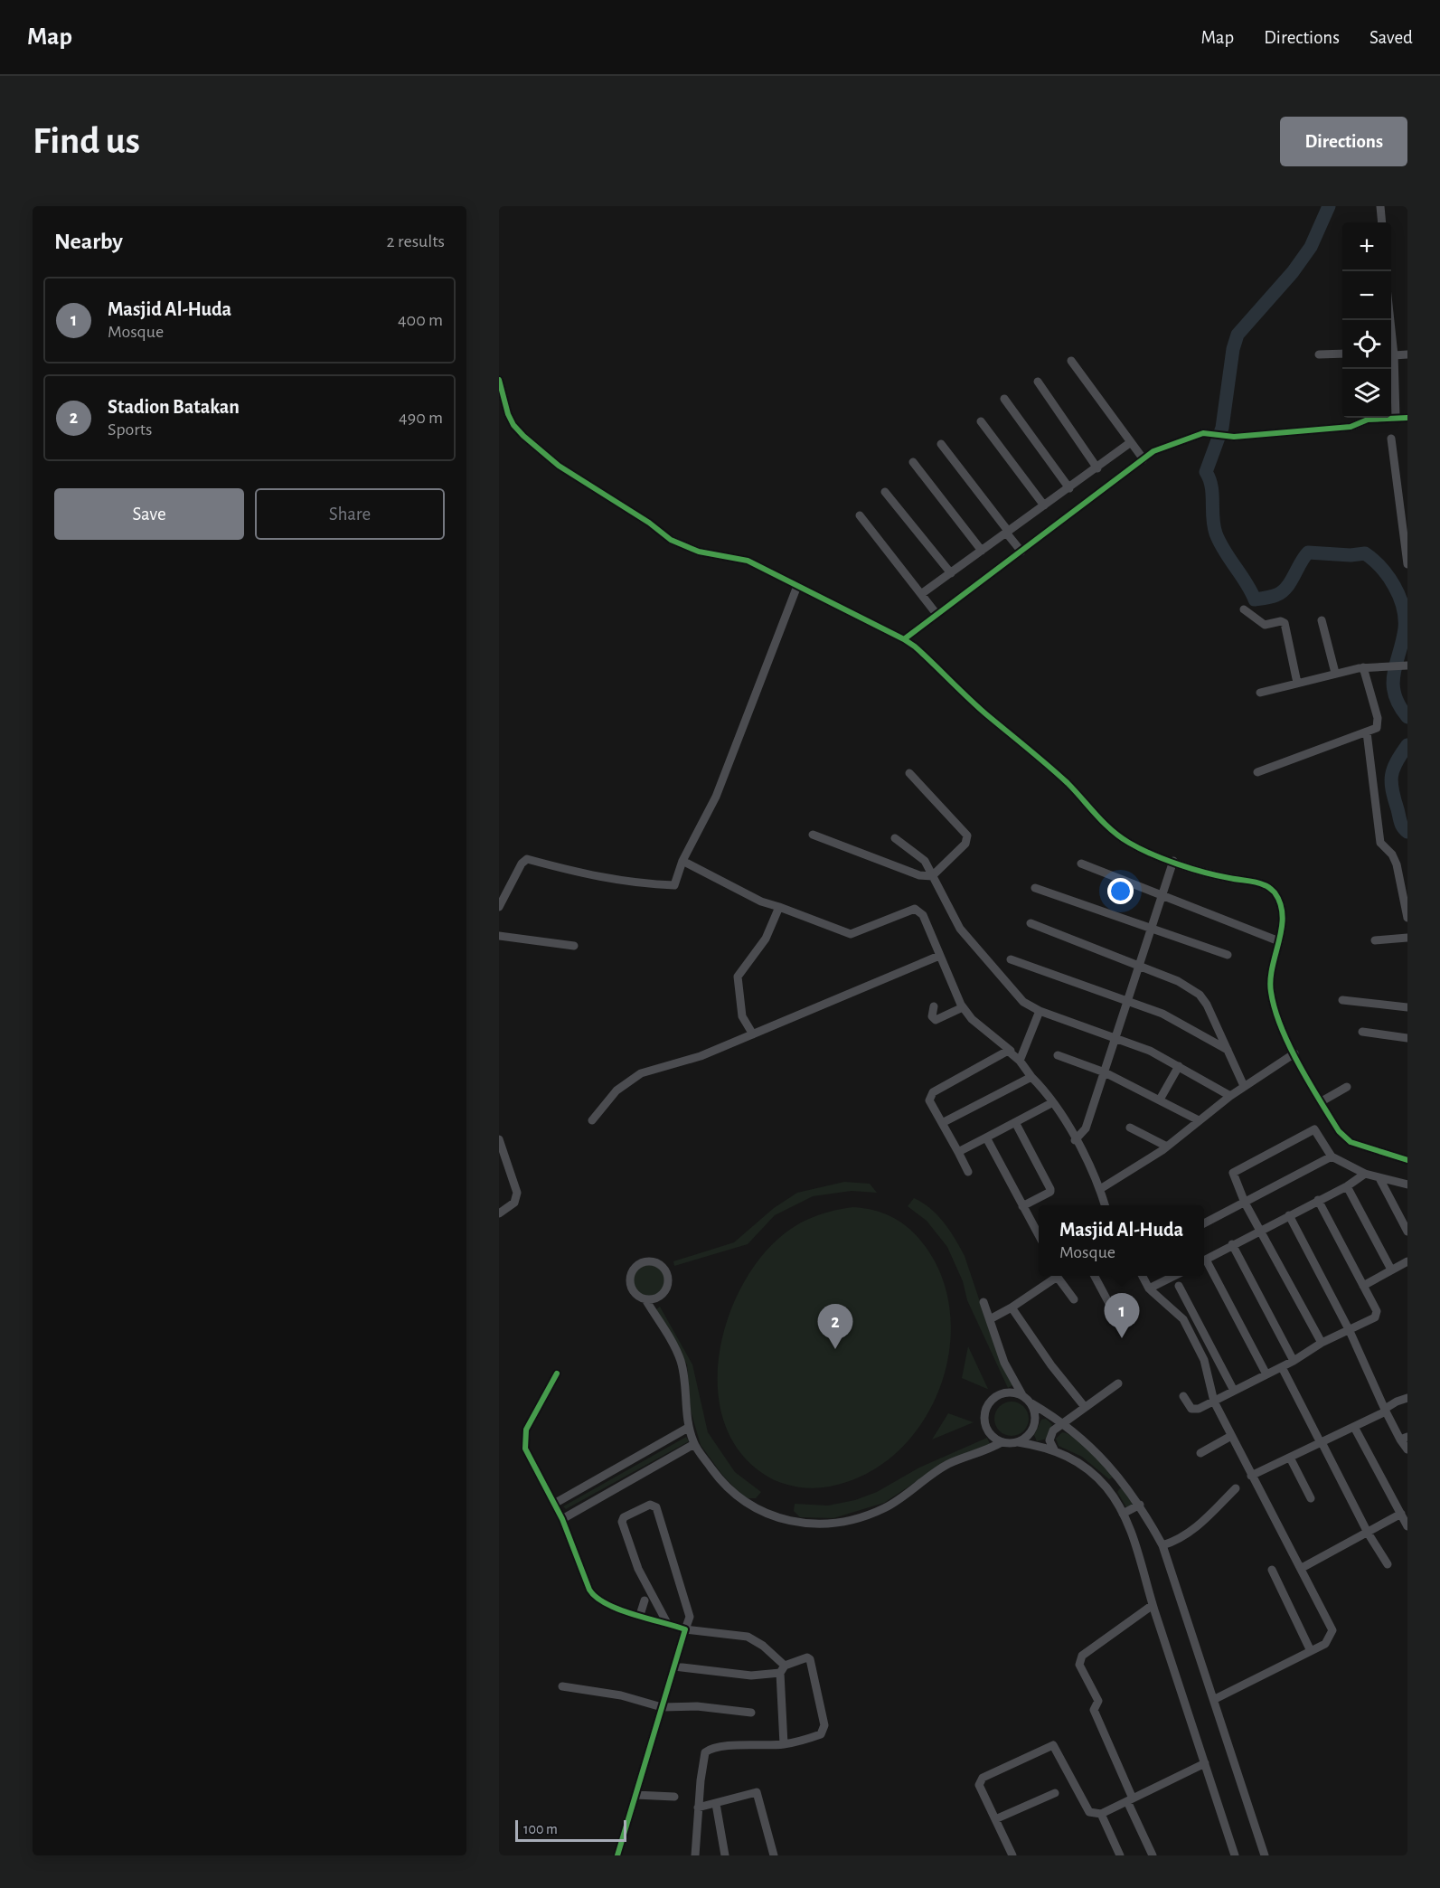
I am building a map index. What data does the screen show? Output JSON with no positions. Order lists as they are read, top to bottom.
{
  "scale_bar": "100 m",
  "page": {
    "header": "Map",
    "nav": ["Map", "Directions", "Saved"],
    "buttons": [
      "Directions",
      ["Save", "Share"]
    ],
    "title": "Find us",
    "heading": ["Nearby", "2 results"],
    "map_buttons": ["+", "−"],
    "list": [
      {
        "mark": "1",
        "name": "Masjid Al-Huda",
        "note": "Mosque",
        "value": "400 m"
      },
      {
        "mark": "2",
        "name": "Stadion Batakan",
        "note": "Sports",
        "value": "490 m"
      }
    ],
    "popup": ["Masjid Al-Huda", "Mosque"],
    "pins": ["1", "2"],
    "scale": "100 m"
  }
}
